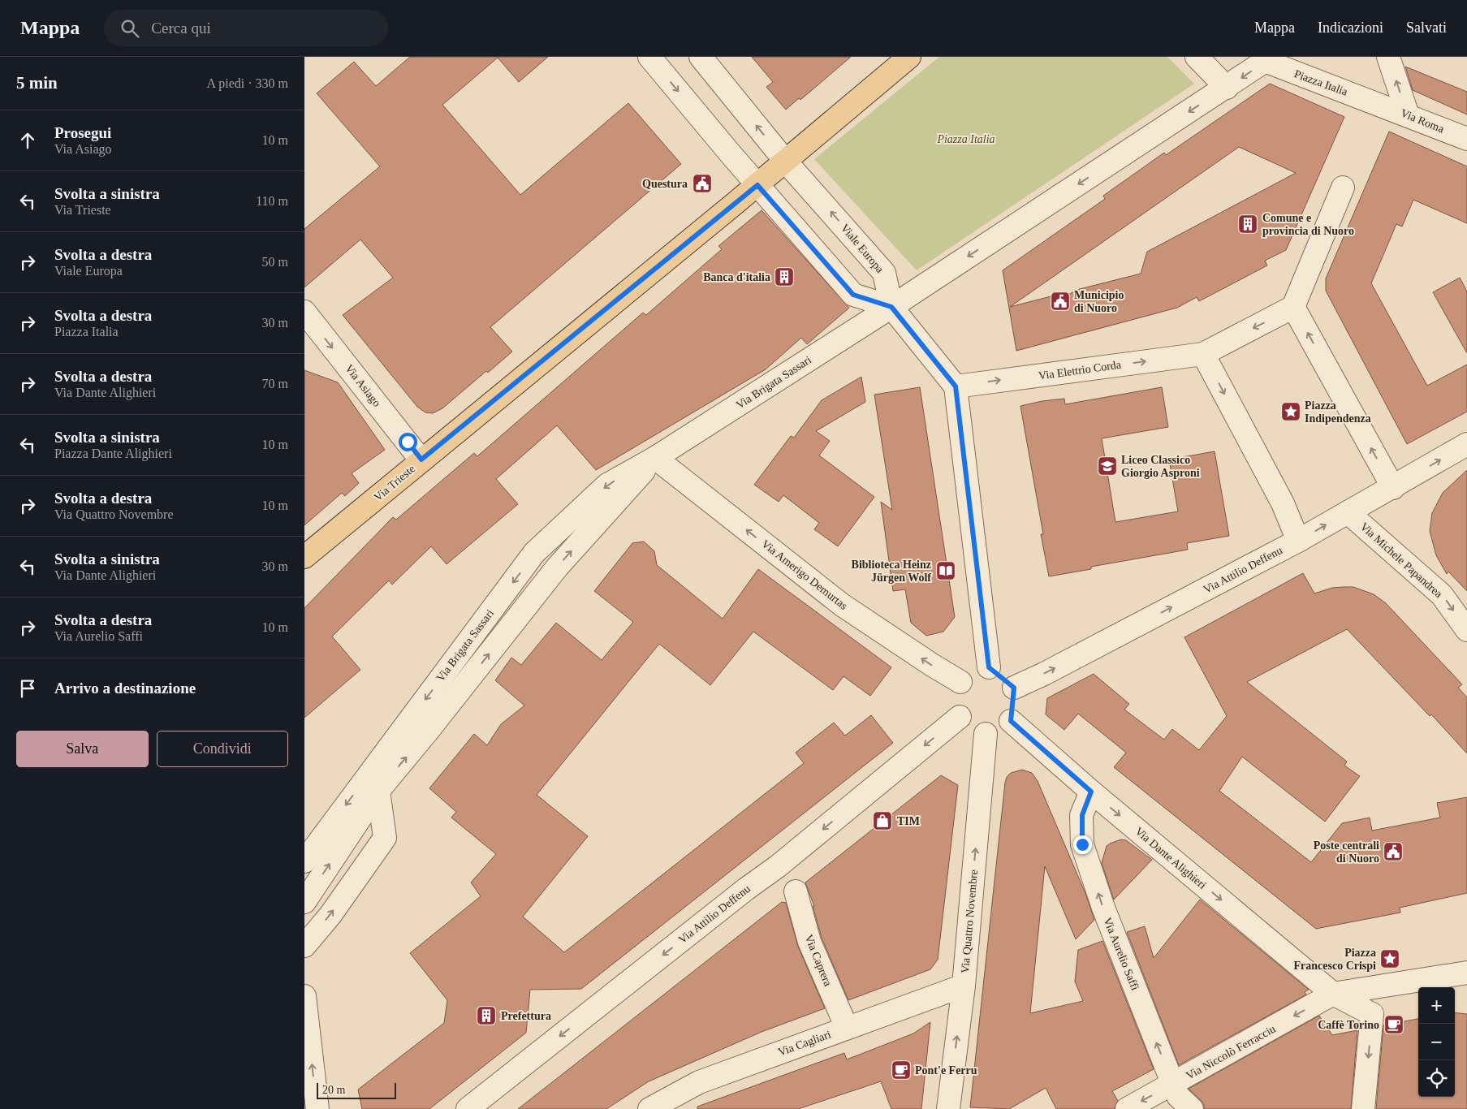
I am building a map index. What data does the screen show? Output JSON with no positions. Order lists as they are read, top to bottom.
{
  "streets": {
    "main road": ["Via Trieste"],
    "street": [
      "Piazza Italia",
      "Via Roma",
      "Viale Europa",
      "Via Elettrio Corda",
      "Via Brigata Sassari",
      "Via Asiago",
      "Via Michele Papandrea",
      "Via Attilio Deffenu",
      "Via Amerigo Demurtas",
      "Via Dante Alighieri",
      "Via Quattro Novembre",
      "Via Aurelio Saffi",
      "Via Caprera",
      "Via Cagliari",
      "Via Niccolò Ferracciu"
    ]
  },
  "crossings": [
    ["Piazza Italia", "Via Roma"],
    ["Piazza Italia", "Viale Europa"],
    ["Piazza Italia", "Via Brigata Sassari"],
    ["Viale Europa", "Via Brigata Sassari"],
    ["Viale Europa", "Via Trieste"],
    ["Via Brigata Sassari", "Via Amerigo Demurtas"],
    ["Via Asiago", "Via Trieste"],
    ["Via Michele Papandrea", "Via Attilio Deffenu"],
    ["Via Attilio Deffenu", "Via Amerigo Demurtas"],
    ["Via Attilio Deffenu", "Via Dante Alighieri"],
    ["Via Attilio Deffenu", "Via Quattro Novembre"],
    ["Via Amerigo Demurtas", "Via Dante Alighieri"],
    ["Via Amerigo Demurtas", "Via Quattro Novembre"],
    ["Via Dante Alighieri", "Via Quattro Novembre"],
    ["Via Dante Alighieri", "Via Aurelio Saffi"],
    ["Via Dante Alighieri", "Via Niccolò Ferracciu"],
    ["Via Quattro Novembre", "Via Cagliari"],
    ["Via Aurelio Saffi", "Via Niccolò Ferracciu"],
    ["Via Caprera", "Via Cagliari"]
  ],
  "one_way": [
    "Piazza Italia",
    "Via Elettrio Corda",
    "Via Asiago",
    "Via Michele Papandrea",
    "Via Amerigo Demurtas",
    "Via Dante Alighieri",
    "Via Quattro Novembre",
    "Via Aurelio Saffi",
    "Via Niccolò Ferracciu"
  ],
  "parks": ["Piazza Italia"],
  "places": {
    "public building": ["Questura", "Municipio di Nuoro", "Poste centrali di Nuoro"],
    "building": ["Comune e provincia di Nuoro", "Banca d'italia", "Prefettura"],
    "place": ["Piazza Indipendenza", "Piazza Francesco Crispi"],
    "school or university": ["Liceo Classico Giorgio Asproni"],
    "library": ["Biblioteca Heinz Jürgen Wolf"],
    "shop": ["TIM"],
    "cafe": ["Caffè Torino", "Pont'e Ferru"]
  },
  "scale_bar": "20 m",
  "page": {
    "header": "Mappa",
    "search": "Cerca qui",
    "nav": ["Mappa", "Indicazioni", "Salvati"],
    "heading": ["5 min", "A piedi · 330 m"],
    "list": [
      ["Prosegui", "Via Asiago", "10 m"],
      ["Svolta a sinistra", "Via Trieste", "110 m"],
      ["Svolta a destra", "Viale Europa", "50 m"],
      ["Svolta a destra", "Piazza Italia", "30 m"],
      ["Svolta a destra", "Via Dante Alighieri", "70 m"],
      ["Svolta a sinistra", "Piazza Dante Alighieri", "10 m"],
      ["Svolta a destra", "Via Quattro Novembre", "10 m"],
      ["Svolta a sinistra", "Via Dante Alighieri", "30 m"],
      ["Svolta a destra", "Via Aurelio Saffi", "10 m"],
      "Arrivo a destinazione"
    ],
    "buttons": ["Salva", "Condividi"],
    "map_buttons": ["+", "−"],
    "scale": "20 m"
  }
}
